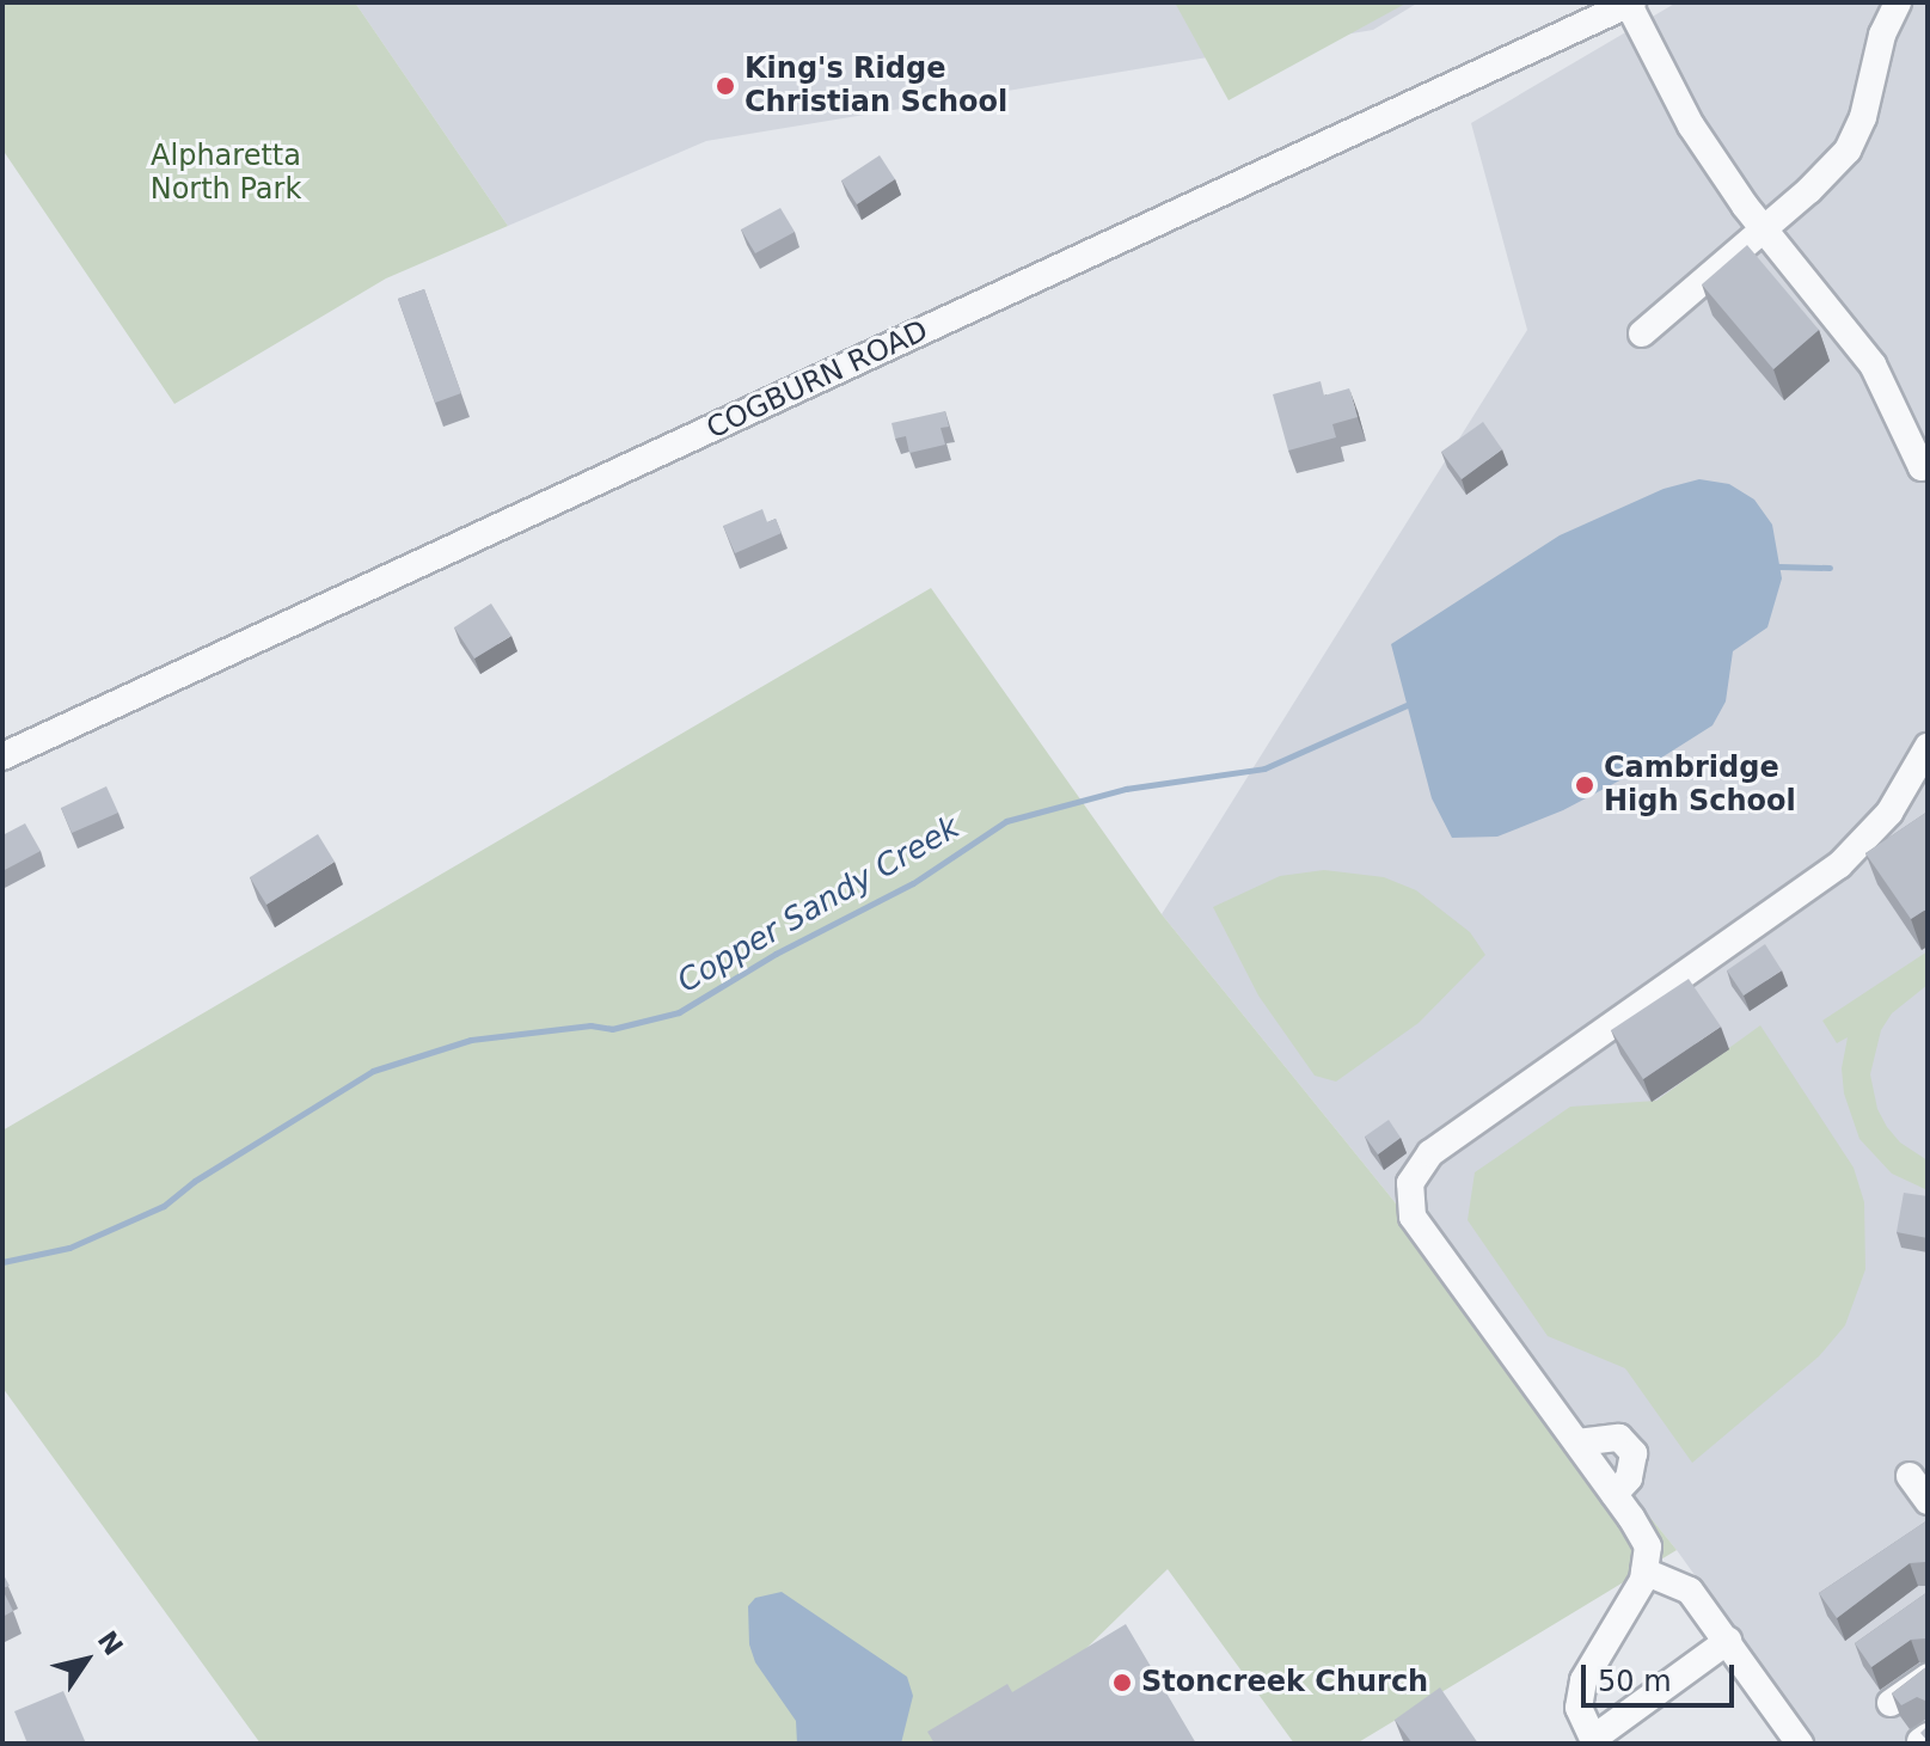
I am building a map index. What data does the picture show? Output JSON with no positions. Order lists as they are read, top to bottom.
{
  "streets": {
    "street": ["COGBURN ROAD"]
  },
  "water": ["Copper Sandy Creek"],
  "parks": ["Alpharetta North Park"],
  "places": ["King's Ridge Christian School", "Cambridge High School", "Stoncreek Church"],
  "scale_bar": "50 m",
  "north": "top right"
}
